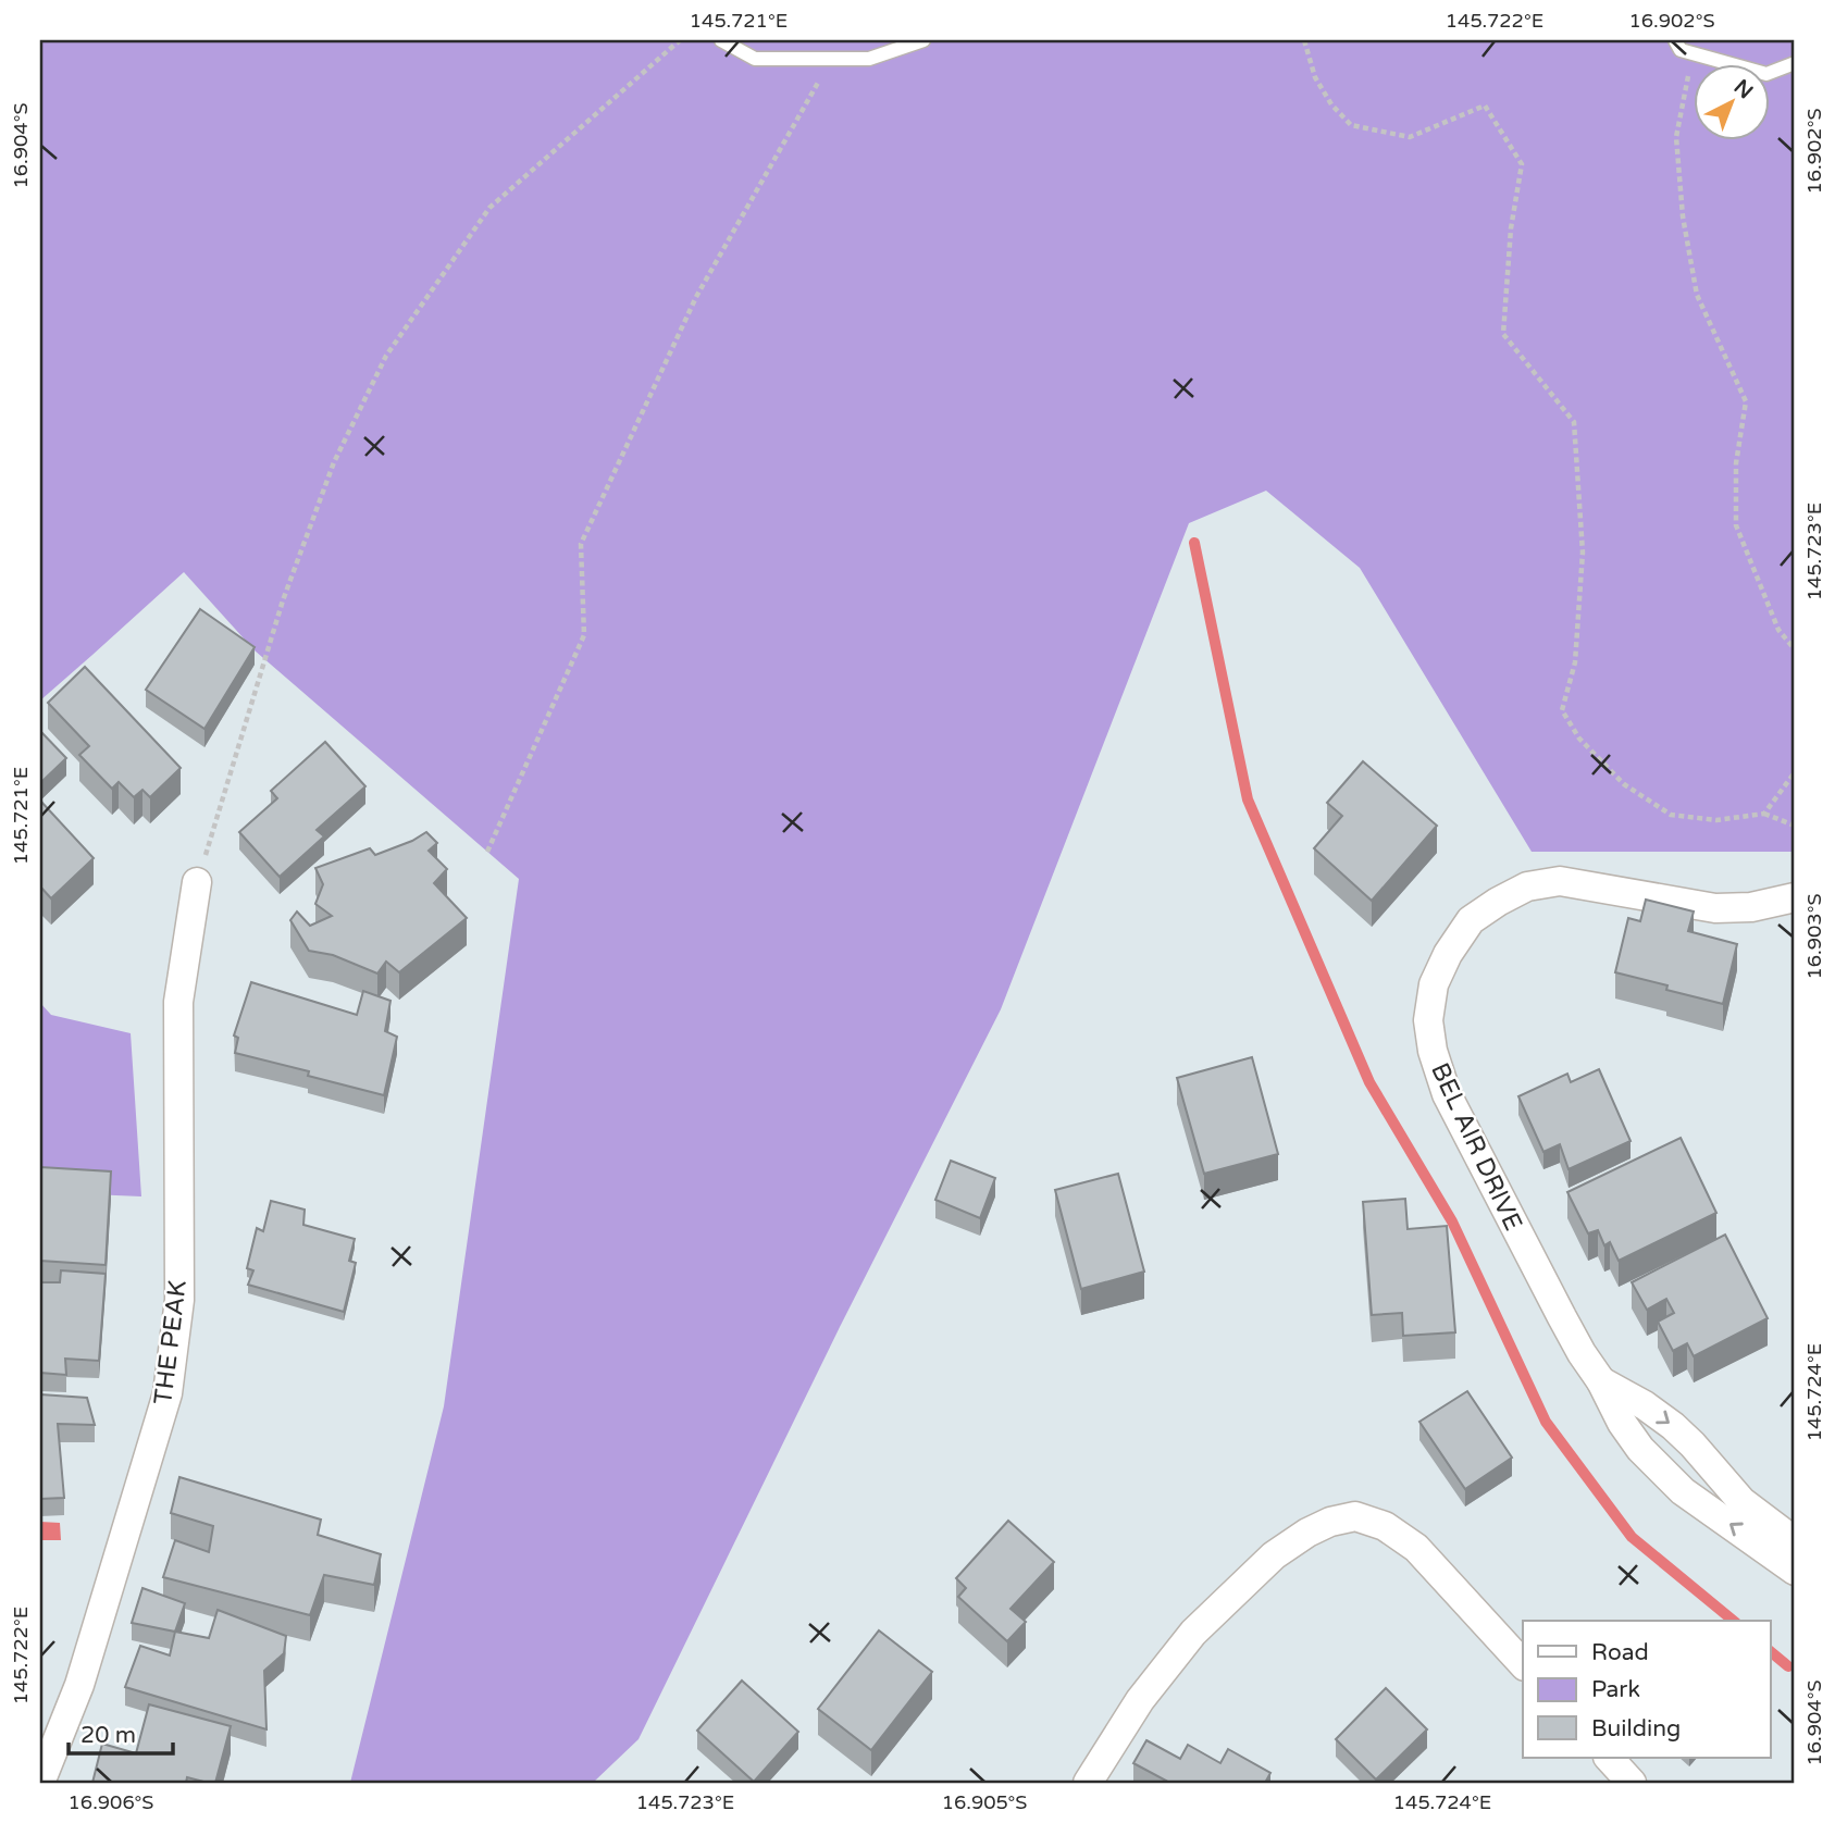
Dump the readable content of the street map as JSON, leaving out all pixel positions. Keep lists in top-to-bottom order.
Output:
{
  "streets": {
    "street": ["BEL AIR DRIVE", "THE PEAK"]
  },
  "legend": ["Road", "Park", "Building"],
  "scale_bar": "20 m",
  "north": "top right",
  "coordinates": [
    "145.721°E",
    "145.722°E",
    "16.902°S",
    "16.904°S",
    "145.723°E",
    "16.903°S",
    "145.724°E",
    "16.906°S",
    "16.905°S"
  ]
}
